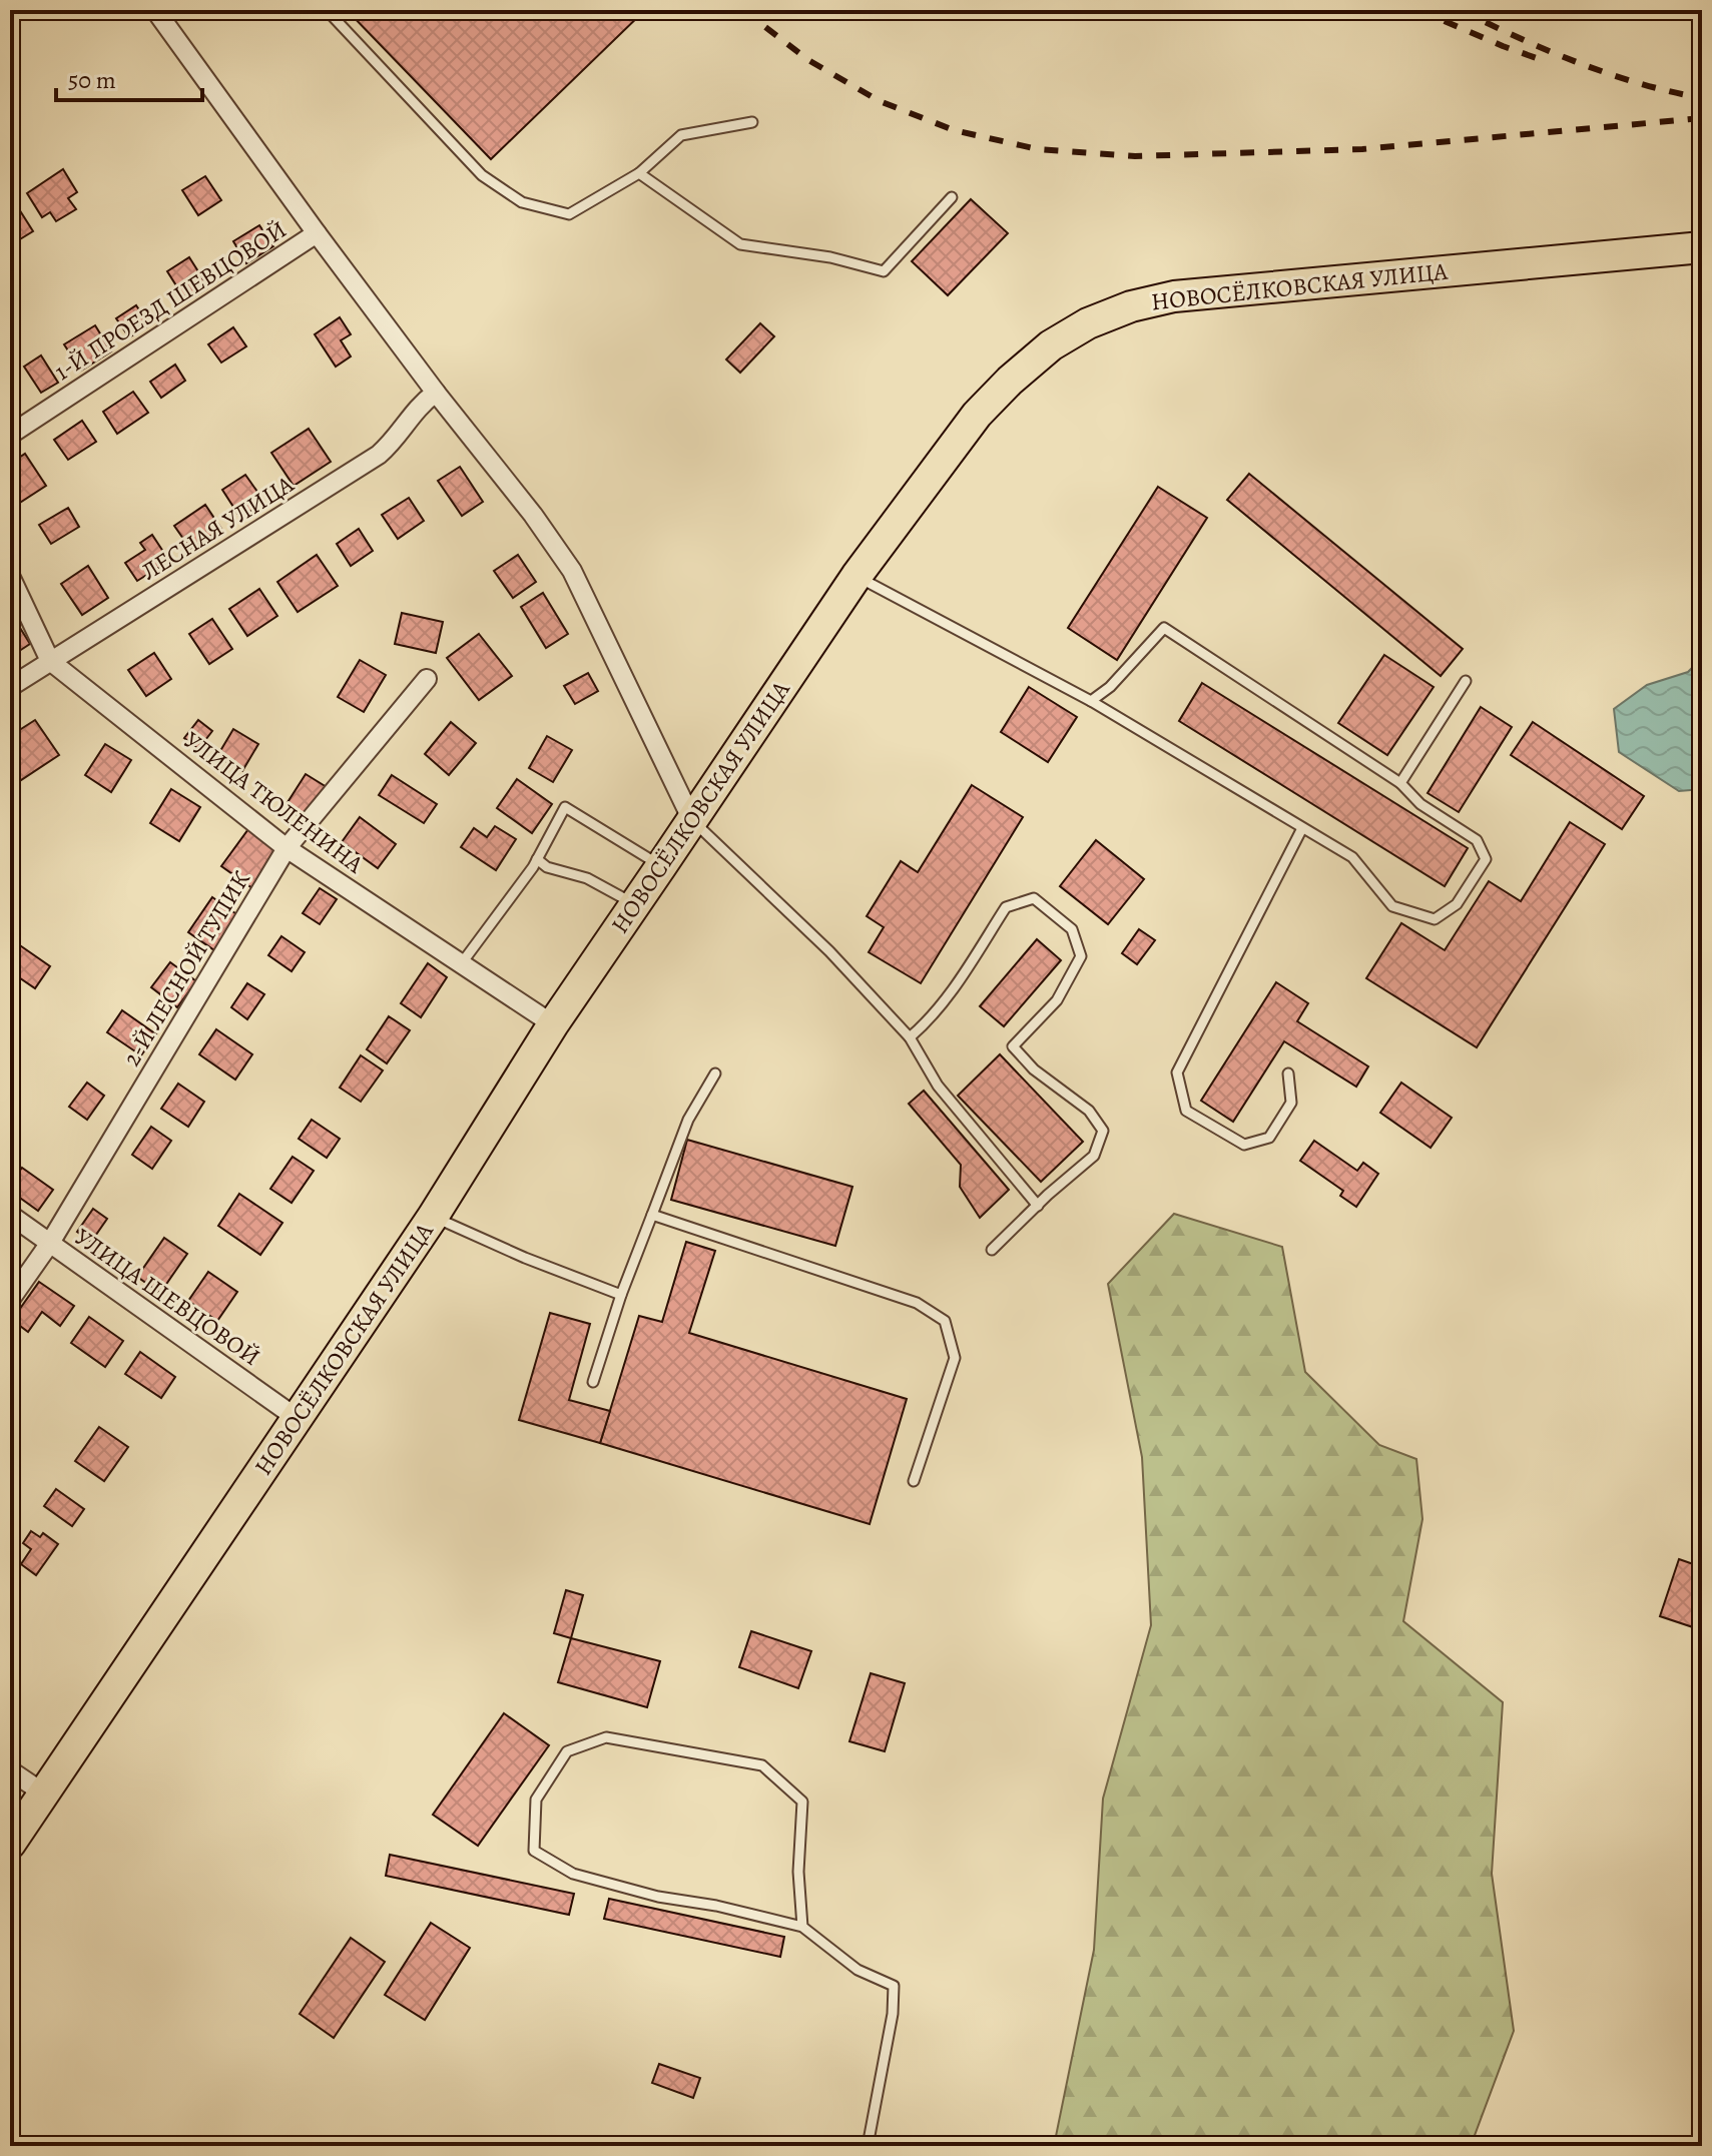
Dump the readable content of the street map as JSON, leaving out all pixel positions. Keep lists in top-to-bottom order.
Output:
{
  "streets": {
    "main road": ["НОВОСЁЛКОВСКАЯ УЛИЦА"],
    "street": [
      "1-Й ПРОЕЗД ШЕВЦОВОЙ",
      "ЛЕСНАЯ УЛИЦА",
      "УЛИЦА ТЮЛЕНИНА",
      "2-Й ЛЕСНОЙ ТУПИК",
      "УЛИЦА ШЕВЦОВОЙ"
    ]
  },
  "crossings": [
    ["НОВОСЁЛКОВСКАЯ УЛИЦА", "УЛИЦА ТЮЛЕНИНА"],
    ["НОВОСЁЛКОВСКАЯ УЛИЦА", "УЛИЦА ШЕВЦОВОЙ"],
    ["ЛЕСНАЯ УЛИЦА", "УЛИЦА ТЮЛЕНИНА"],
    ["УЛИЦА ТЮЛЕНИНА", "2-Й ЛЕСНОЙ ТУПИК"],
    ["2-Й ЛЕСНОЙ ТУПИК", "УЛИЦА ШЕВЦОВОЙ"]
  ],
  "scale_bar": "50 m"
}
